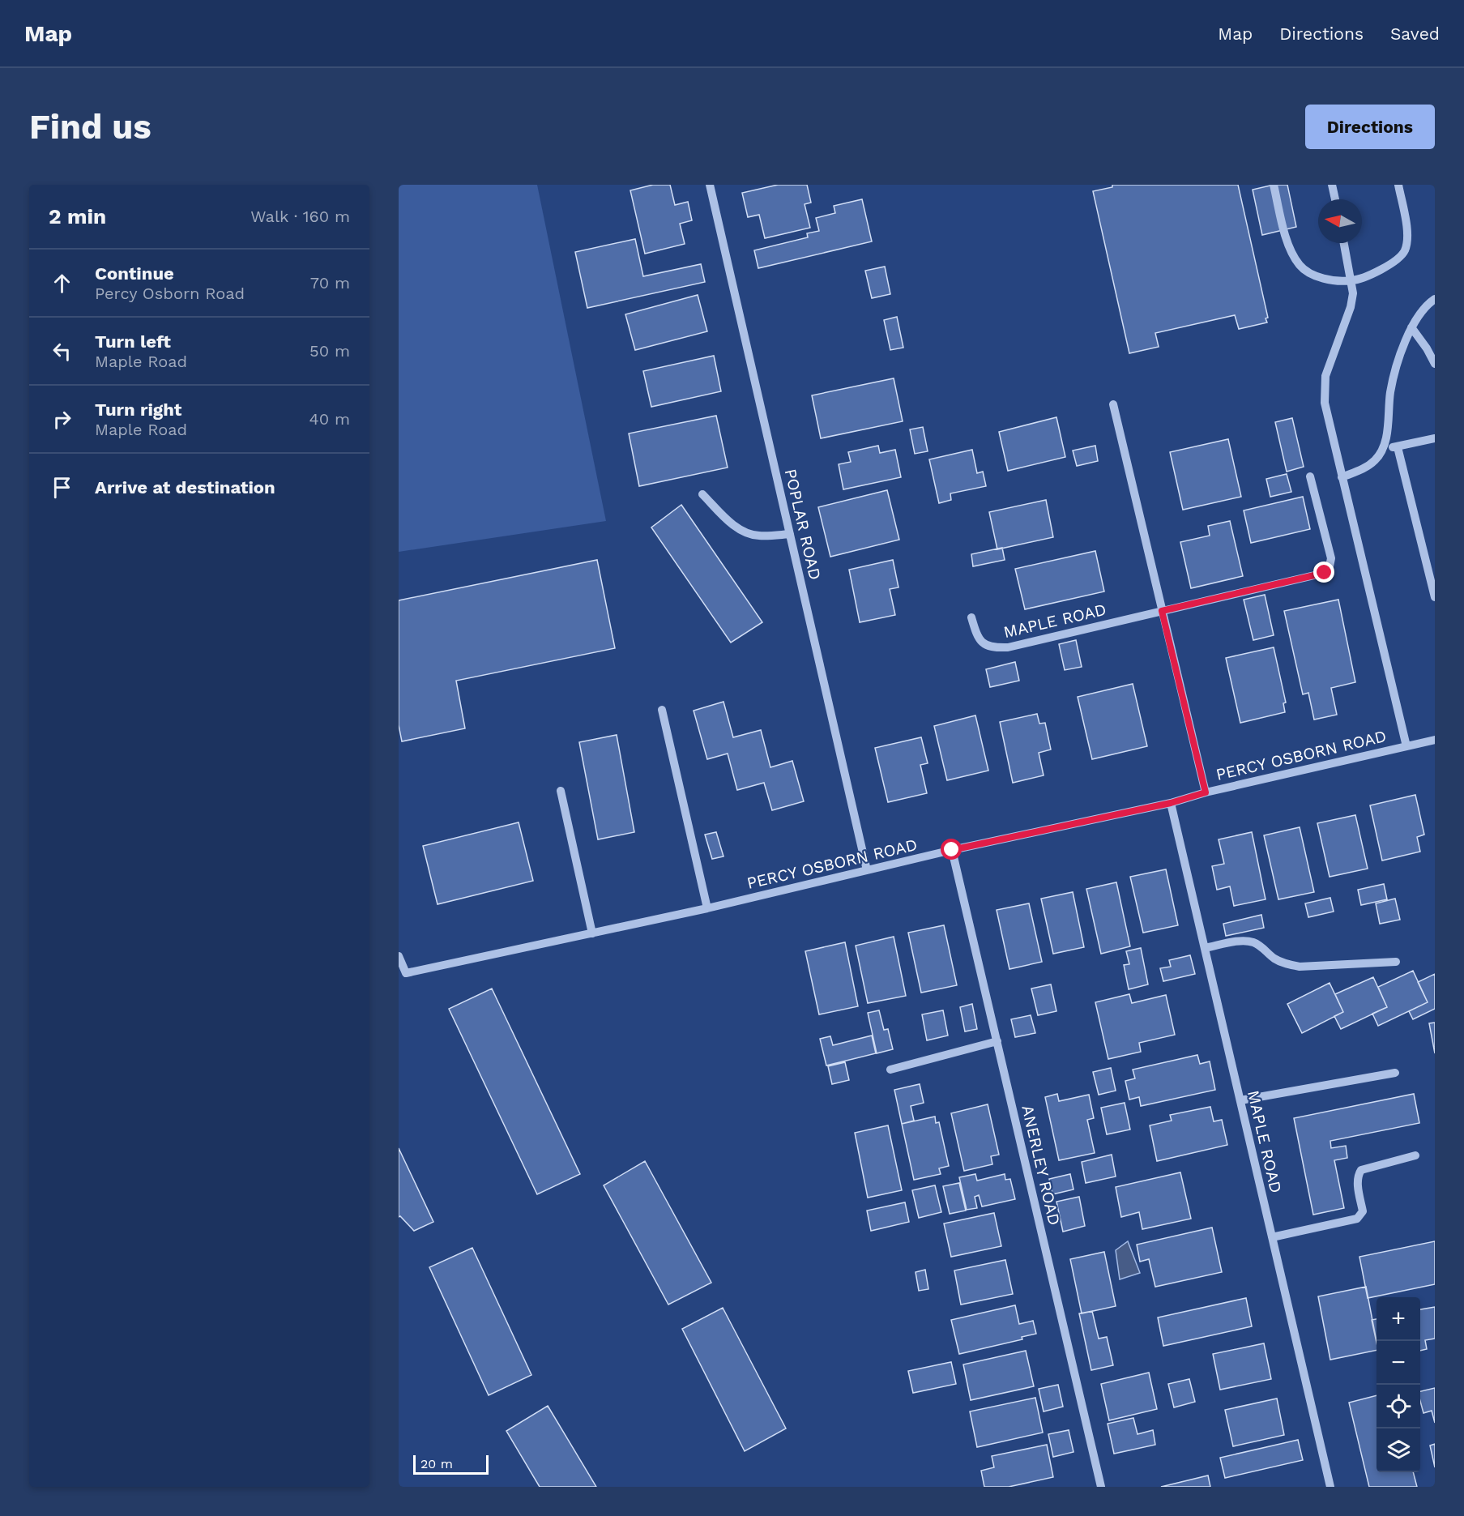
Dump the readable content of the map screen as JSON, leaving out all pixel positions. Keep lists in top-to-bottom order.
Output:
{
  "streets": {
    "street": [
      "POPLAR ROAD",
      "MAPLE ROAD",
      "PERCY OSBORN ROAD",
      "ANERLEY ROAD"
    ]
  },
  "crossings": [
    ["POPLAR ROAD", "PERCY OSBORN ROAD"],
    ["MAPLE ROAD", "PERCY OSBORN ROAD"],
    ["PERCY OSBORN ROAD", "ANERLEY ROAD"]
  ],
  "scale_bar": "20 m",
  "north": "left",
  "page": {
    "header": "Map",
    "nav": ["Map", "Directions", "Saved"],
    "buttons": "Directions",
    "title": "Find us",
    "heading": ["2 min", "Walk · 160 m"],
    "list": [
      ["Continue", "Percy Osborn Road", "70 m"],
      ["Turn left", "Maple Road", "50 m"],
      ["Turn right", "Maple Road", "40 m"],
      "Arrive at destination"
    ],
    "map_buttons": ["+", "−"],
    "scale": "20 m"
  }
}
